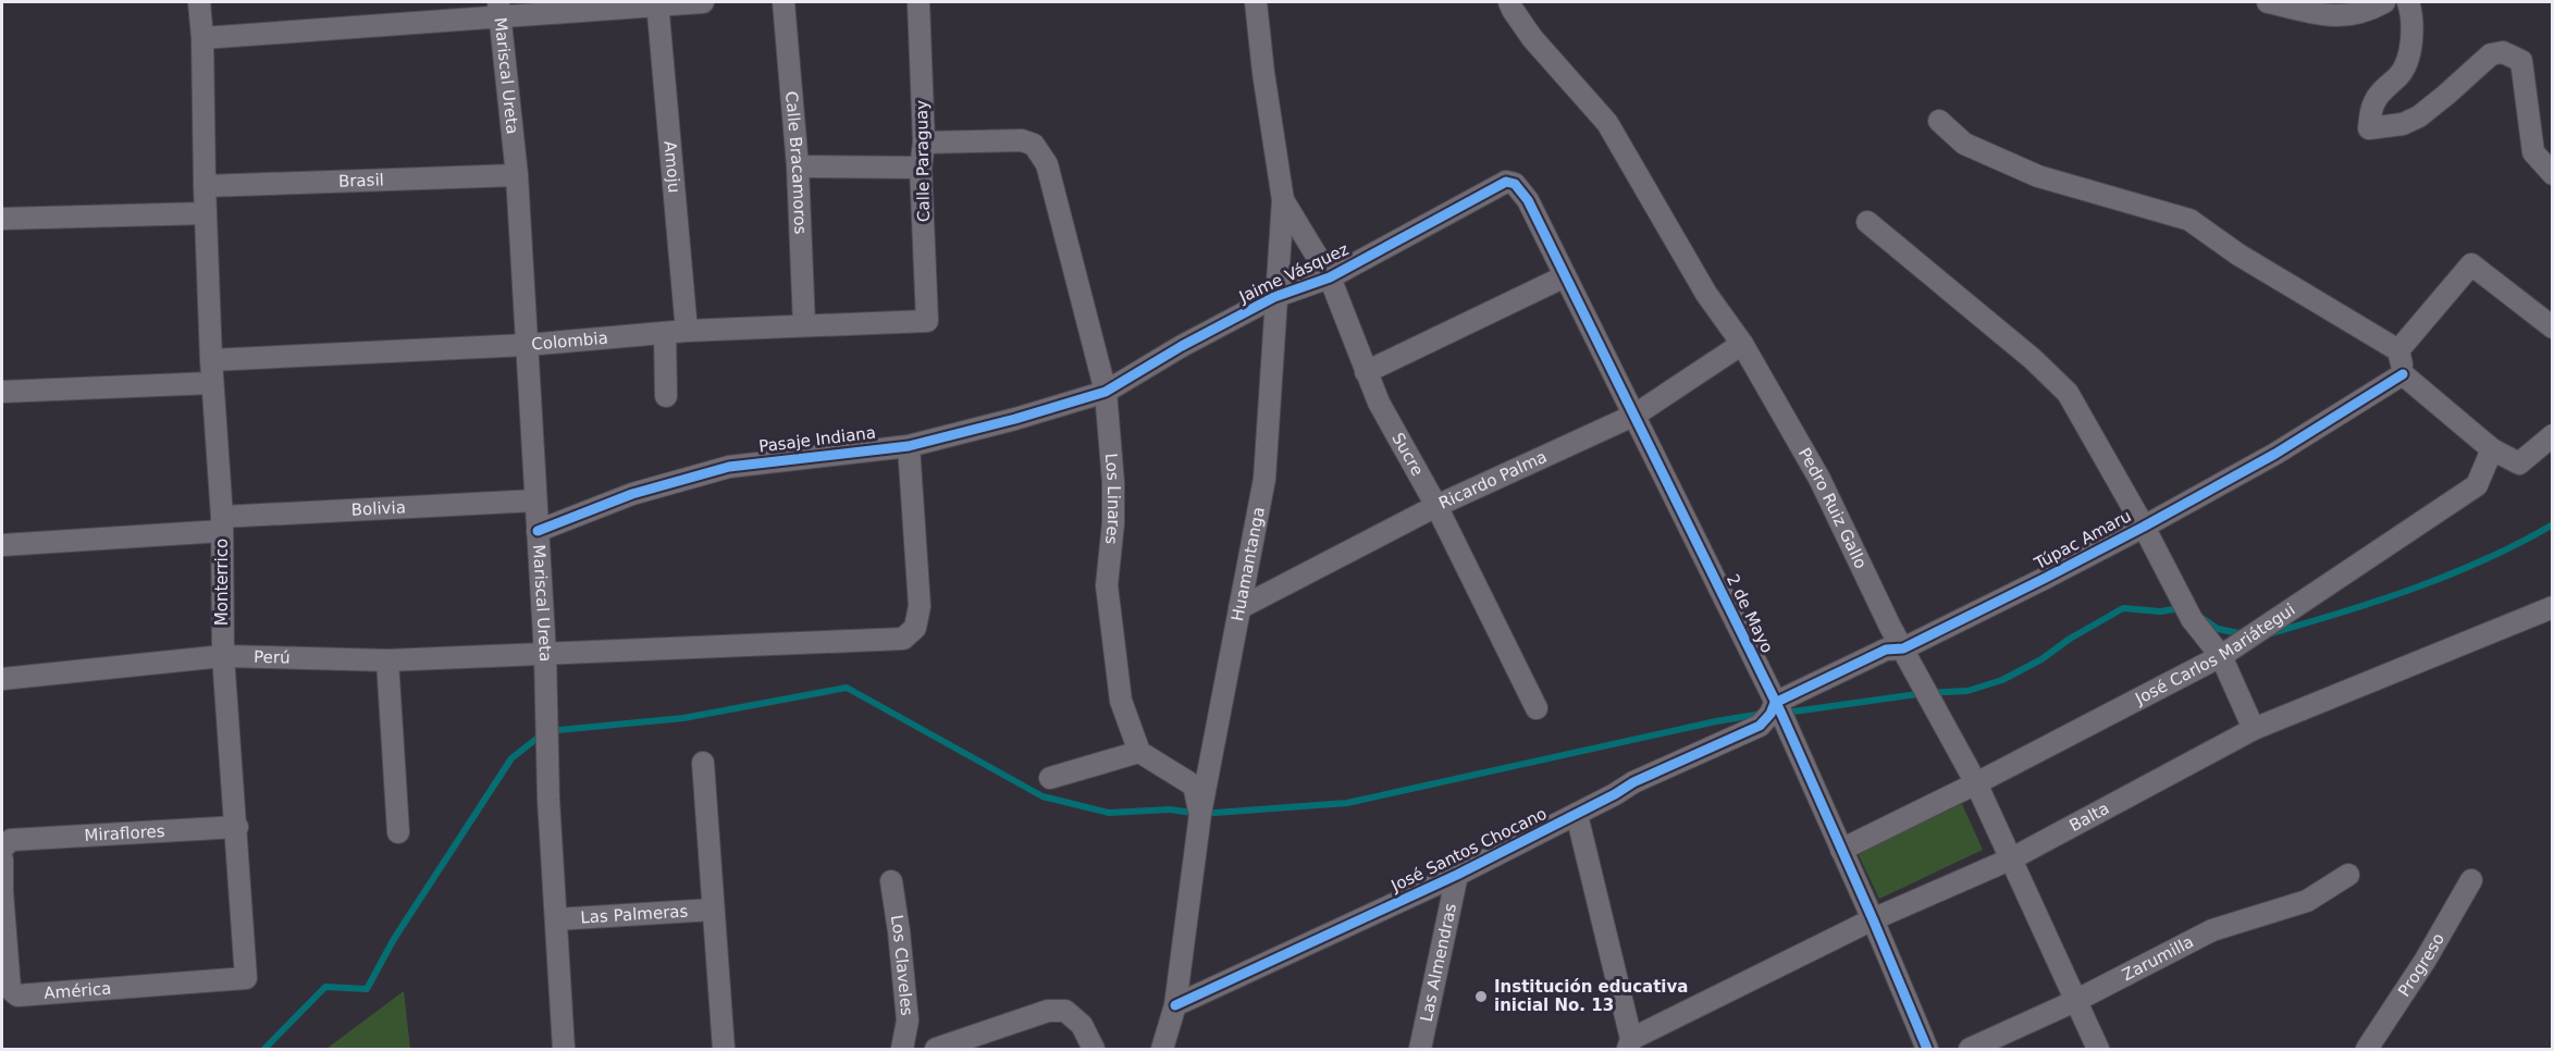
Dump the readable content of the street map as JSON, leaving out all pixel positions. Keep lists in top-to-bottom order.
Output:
{
  "streets": {
    "street": [
      "Mariscal Ureta",
      "Calle Paraguay",
      "Calle Bracamoros",
      "Amoju",
      "Brasil",
      "Jaime Vásquez",
      "Colombia",
      "Pasaje Indiana",
      "Sucre",
      "Ricardo Palma",
      "Los Linares",
      "Bolivia",
      "Pedro Ruiz Gallo",
      "Túpac Amaru",
      "Huamantanga",
      "Monterrico",
      "2 de Mayo",
      "José Carlos Mariátegui",
      "Perú",
      "Balta",
      "Miraflores",
      "José Santos Chocano",
      "Las Palmeras",
      "Zarumilla",
      "Las Almendras",
      "Los Claveles",
      "Progreso",
      "América"
    ]
  },
  "crossings": [
    ["Mariscal Ureta", "Brasil"],
    ["Mariscal Ureta", "Colombia"],
    ["Mariscal Ureta", "Pasaje Indiana"],
    ["Mariscal Ureta", "Bolivia"],
    ["Mariscal Ureta", "Perú"],
    ["Mariscal Ureta", "Las Palmeras"],
    ["Calle Paraguay", "Colombia"],
    ["Calle Paraguay", "Los Linares"],
    ["Calle Bracamoros", "Colombia"],
    ["Amoju", "Colombia"],
    ["Brasil", "Monterrico"],
    ["Jaime Vásquez", "Pasaje Indiana"],
    ["Jaime Vásquez", "Sucre"],
    ["Jaime Vásquez", "Los Linares"],
    ["Jaime Vásquez", "Huamantanga"],
    ["Jaime Vásquez", "2 de Mayo"],
    ["Colombia", "Monterrico"],
    ["Pasaje Indiana", "Los Linares"],
    ["Pasaje Indiana", "Perú"],
    ["Sucre", "Ricardo Palma"],
    ["Sucre", "Huamantanga"],
    ["Ricardo Palma", "Pedro Ruiz Gallo"],
    ["Ricardo Palma", "Huamantanga"],
    ["Ricardo Palma", "2 de Mayo"],
    ["Bolivia", "Monterrico"],
    ["Pedro Ruiz Gallo", "Túpac Amaru"],
    ["Pedro Ruiz Gallo", "José Carlos Mariátegui"],
    ["Pedro Ruiz Gallo", "Balta"],
    ["Pedro Ruiz Gallo", "Zarumilla"],
    ["Túpac Amaru", "2 de Mayo"],
    ["Túpac Amaru", "José Santos Chocano"],
    ["Huamantanga", "José Santos Chocano"],
    ["Monterrico", "Perú"],
    ["Monterrico", "Miraflores"],
    ["Monterrico", "América"],
    ["2 de Mayo", "José Carlos Mariátegui"],
    ["2 de Mayo", "Balta"],
    ["2 de Mayo", "José Santos Chocano"],
    ["Miraflores", "América"],
    ["José Santos Chocano", "Las Almendras"]
  ],
  "places": ["Institución educativa inicial No. 13"]
}
